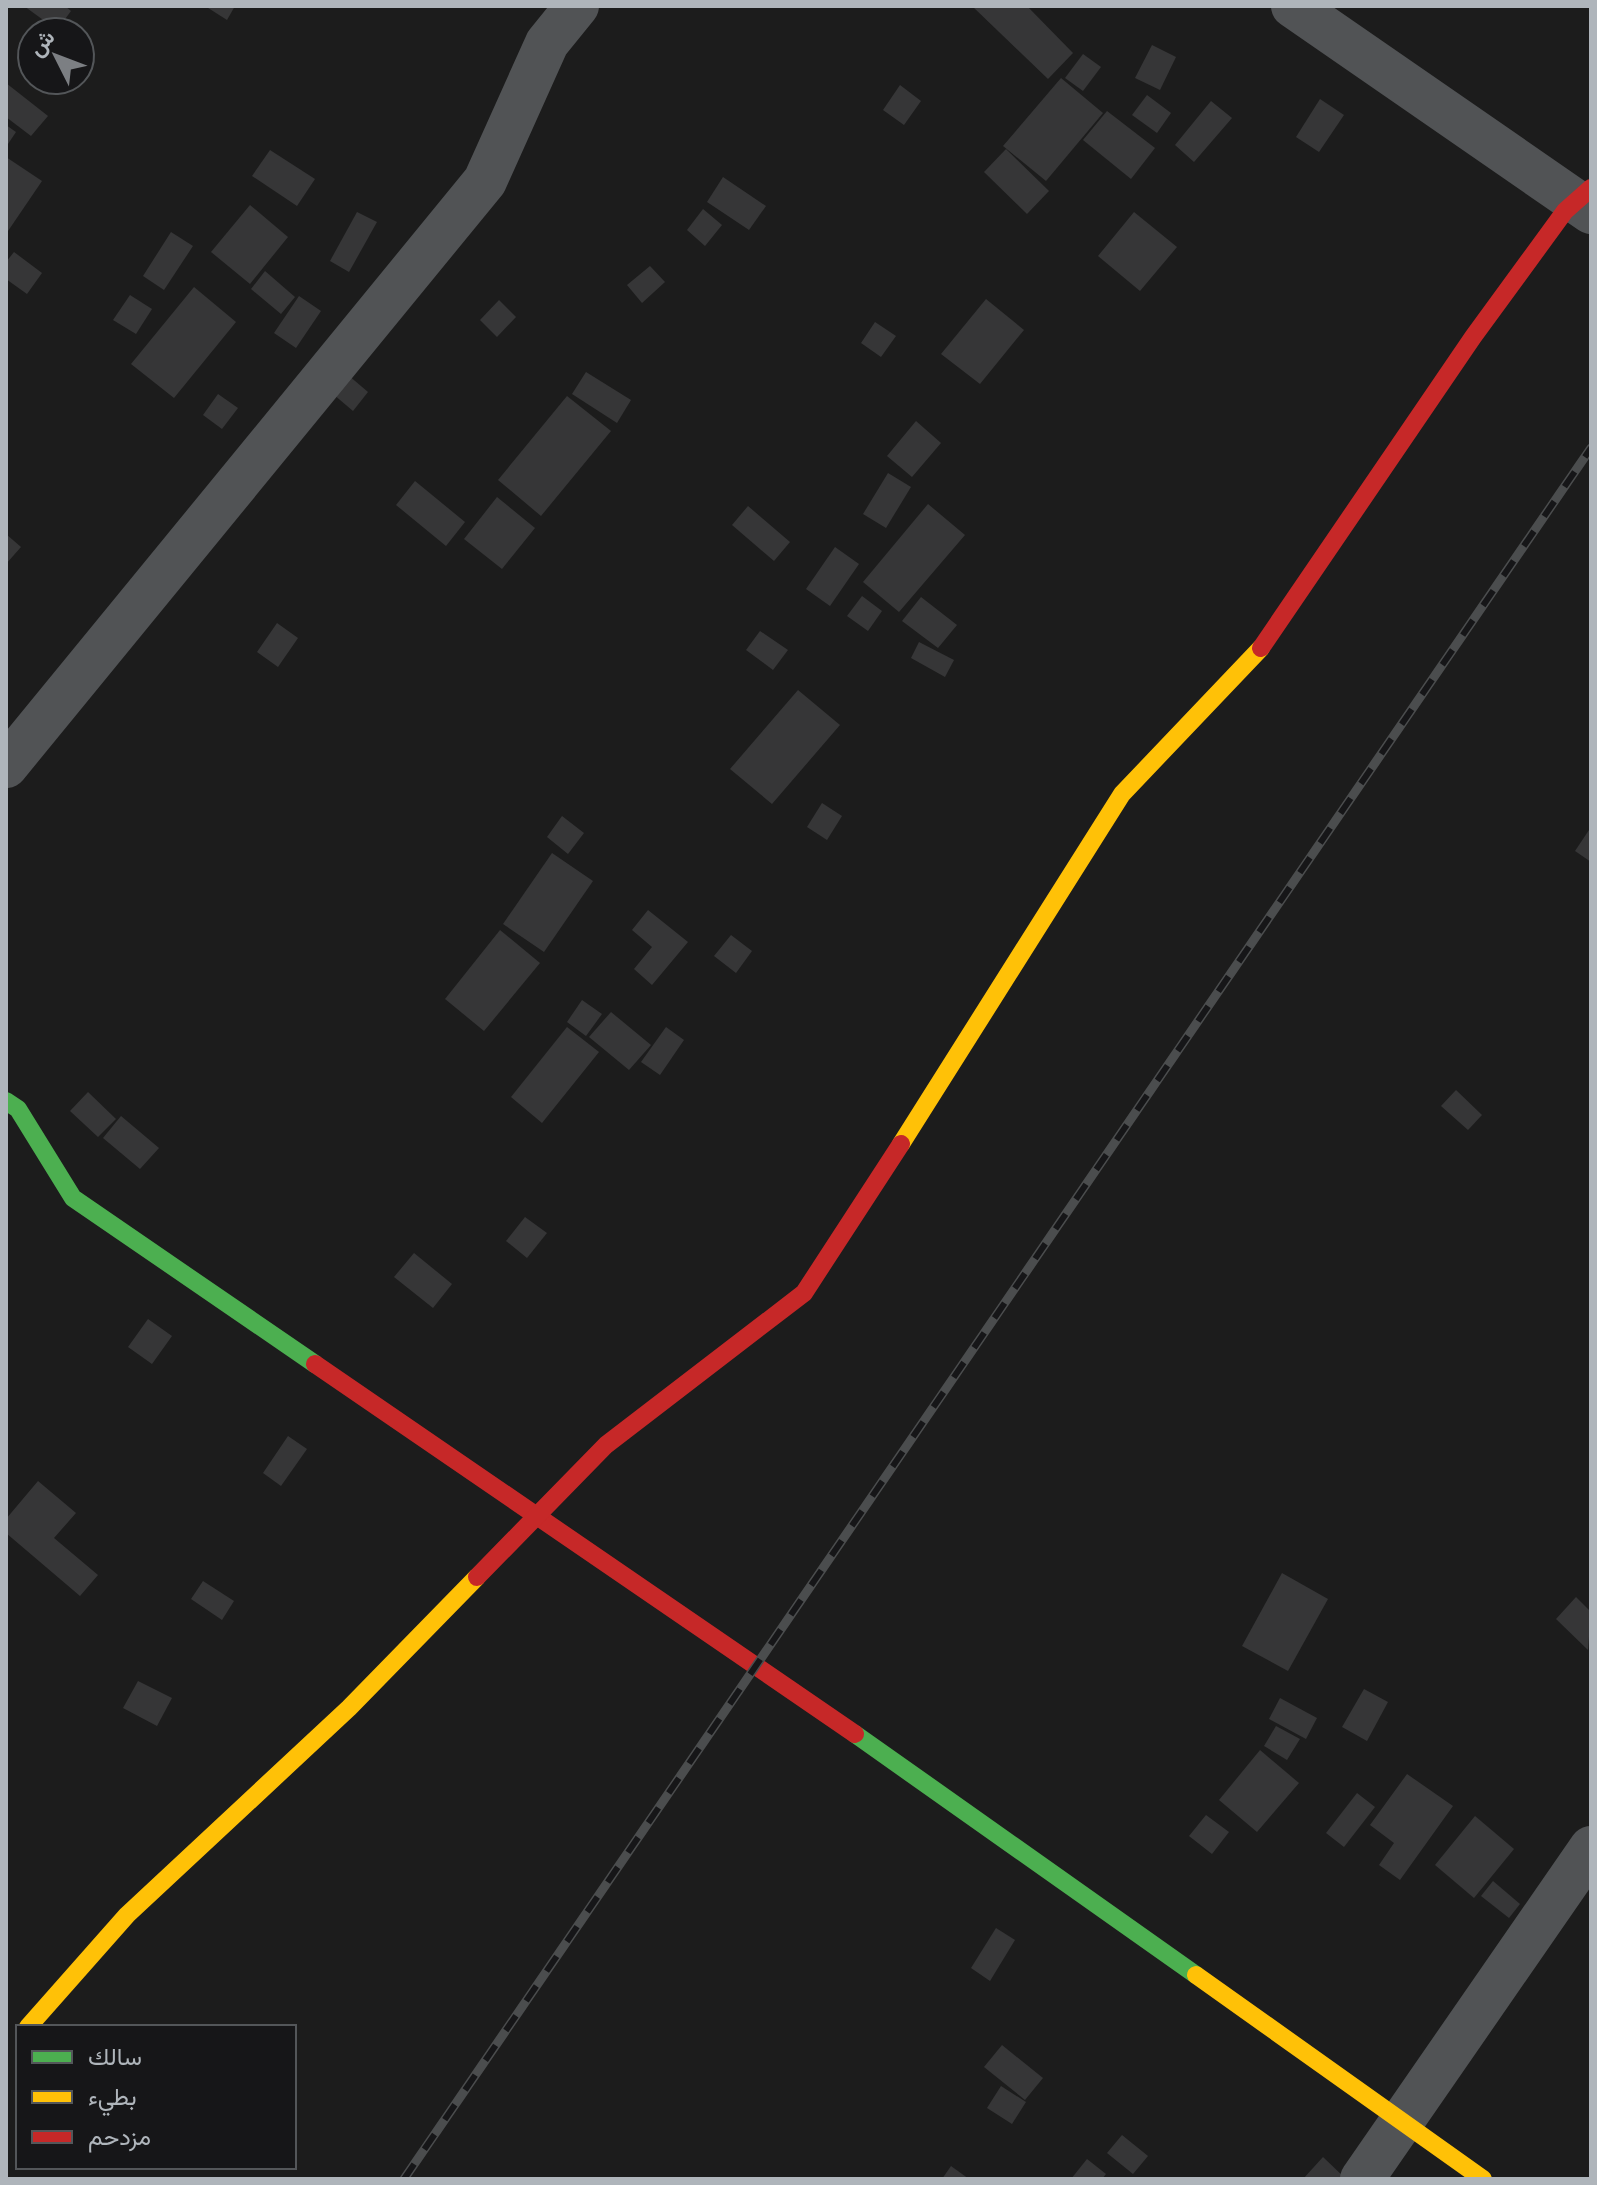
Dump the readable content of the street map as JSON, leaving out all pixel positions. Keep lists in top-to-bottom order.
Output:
{
  "legend": ["سالك", "بطيء", "مزدحم"],
  "north": "top left"
}
